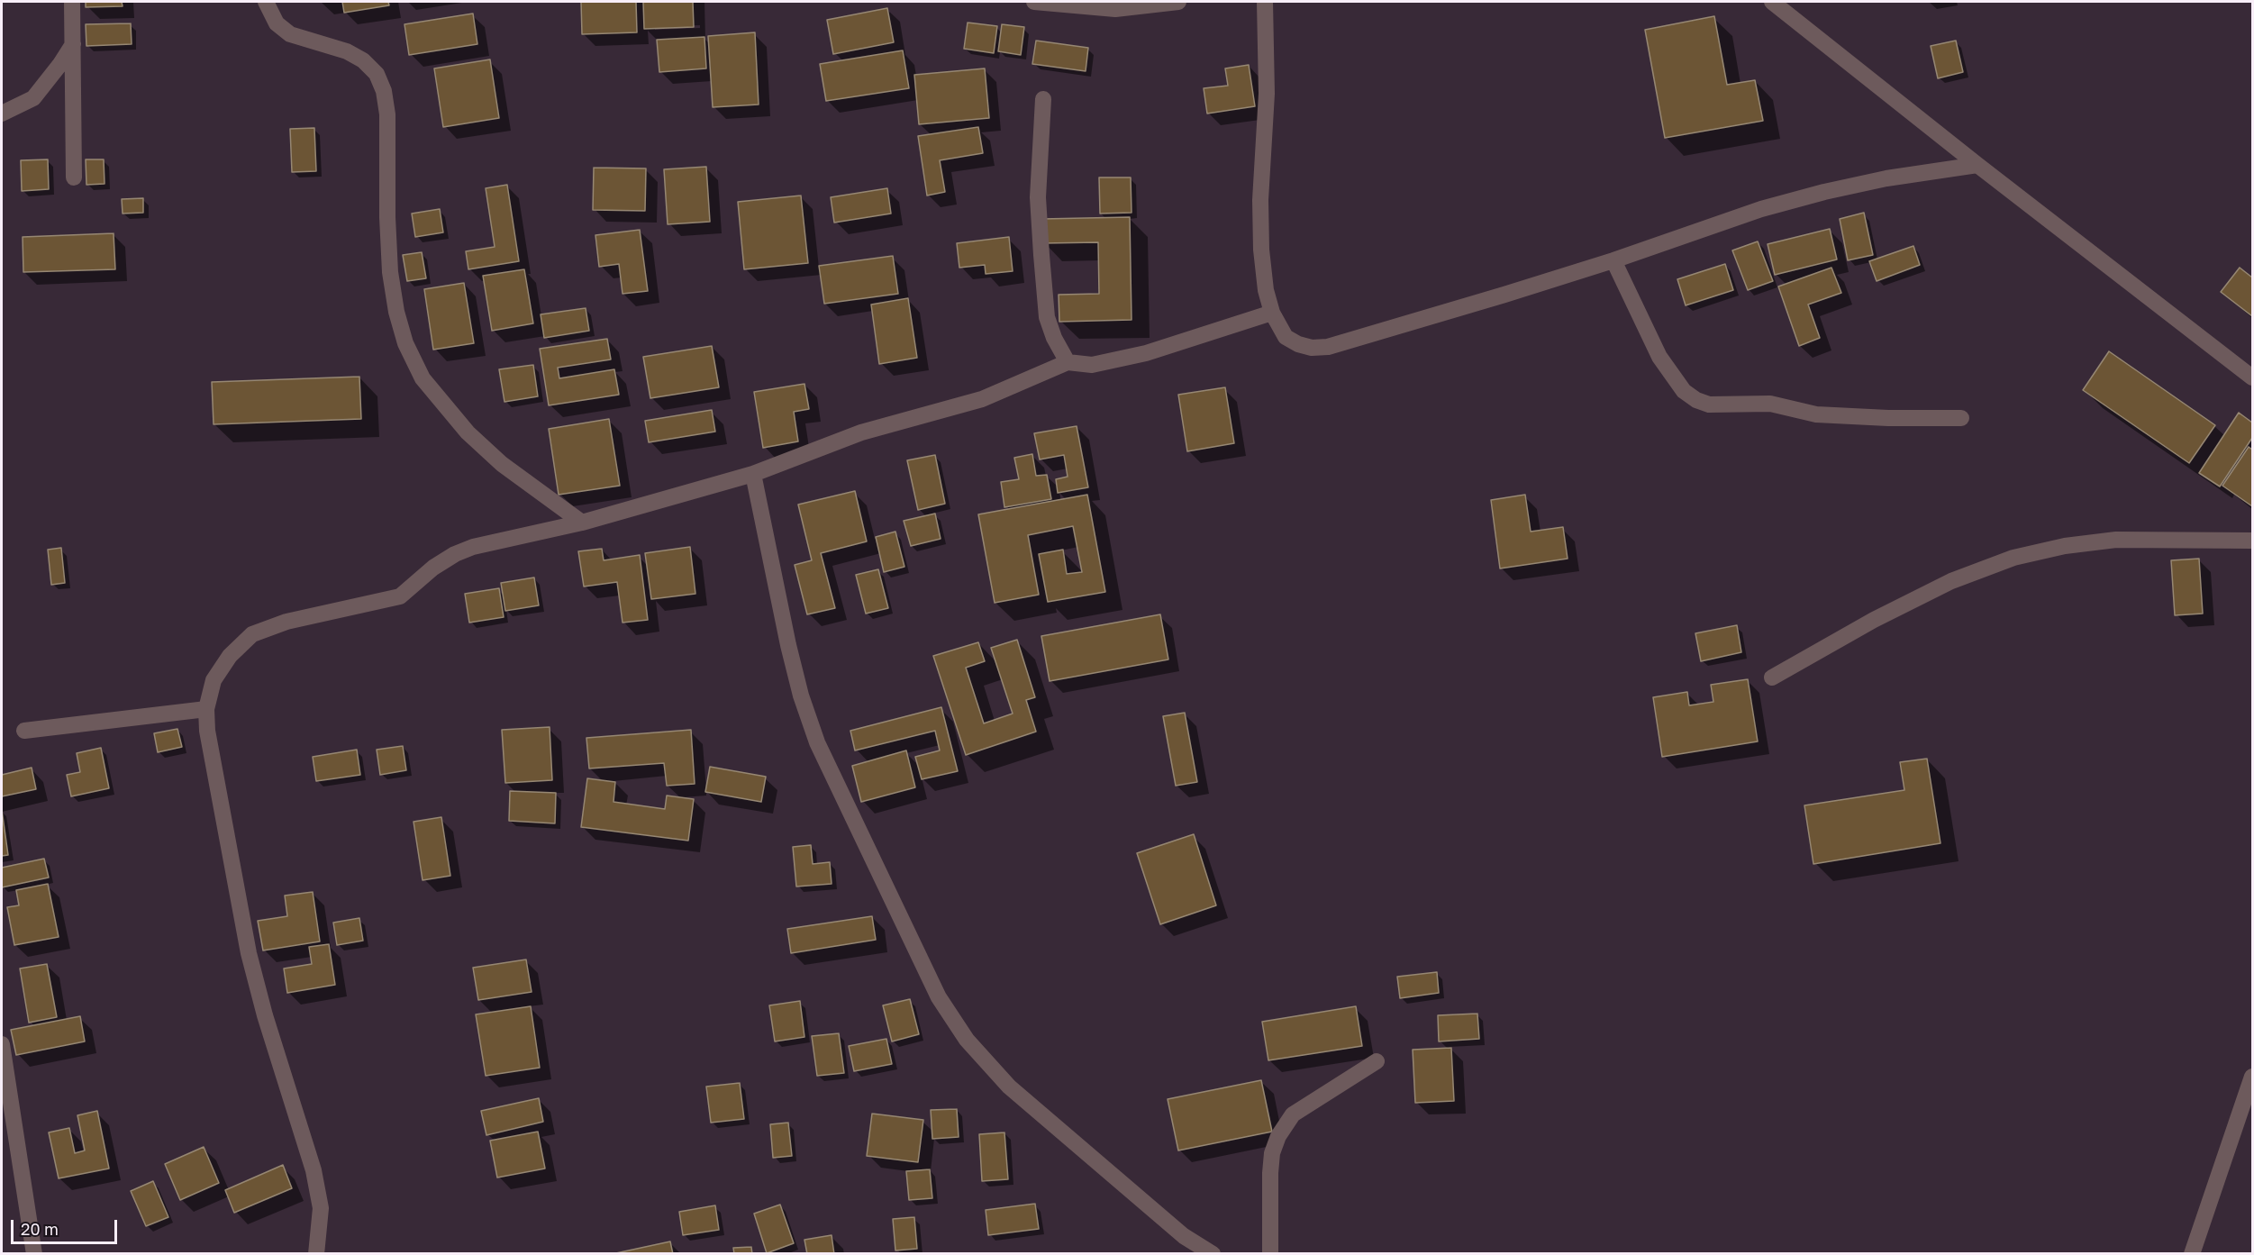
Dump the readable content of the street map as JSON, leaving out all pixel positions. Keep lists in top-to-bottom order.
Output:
{
  "scale_bar": "20 m"
}
